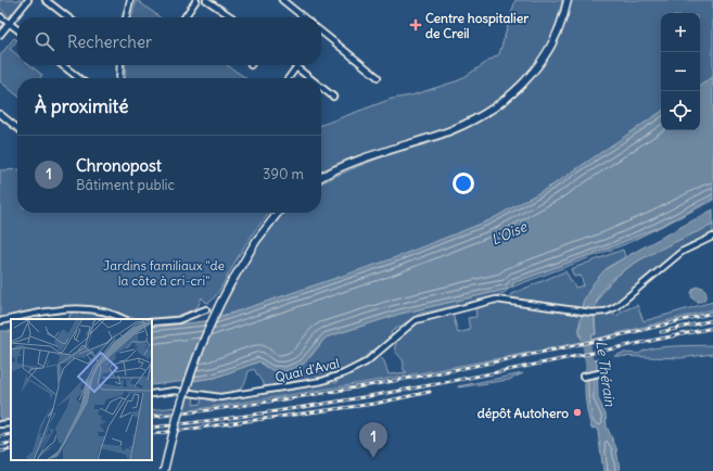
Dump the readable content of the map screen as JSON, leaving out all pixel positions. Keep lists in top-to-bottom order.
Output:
{
  "streets": {
    "street": ["Quai d'Aval"]
  },
  "water": ["L'Oise", "Le Thérain"],
  "parks": ["Jardins familiaux \"de la côte à cri-cri\""],
  "places": {
    "health": ["Centre hospitalier de Creil"],
    "other": ["dépôt Autohero"]
  },
  "page": {
    "map_buttons": ["+", "−"],
    "search": "Rechercher",
    "heading": "À proximité",
    "list": [
      {
        "mark": "1",
        "name": "Chronopost",
        "note": "Bâtiment public",
        "value": "390 m"
      }
    ],
    "pins": "1"
  }
}
